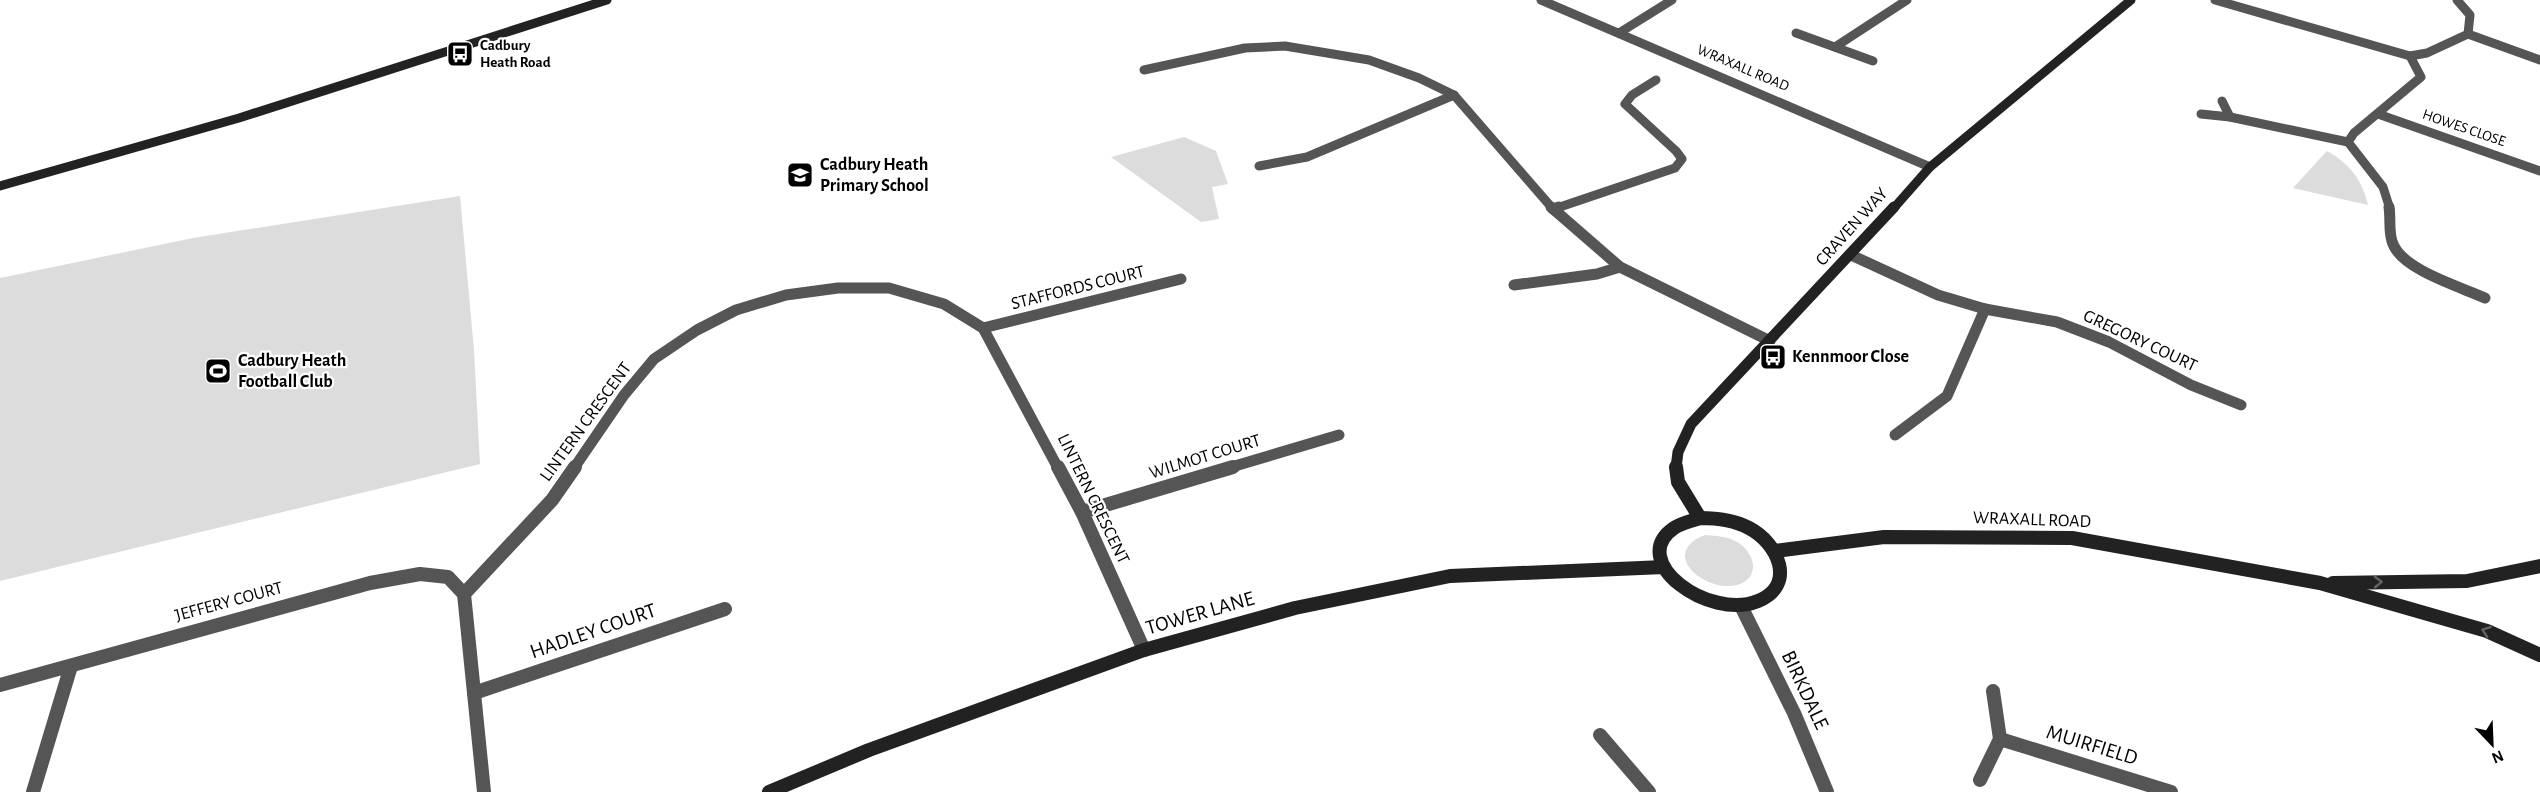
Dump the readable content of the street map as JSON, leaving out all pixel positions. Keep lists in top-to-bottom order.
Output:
{
  "streets": {
    "street": [
      "WRAXALL ROAD",
      "HOWES CLOSE",
      "CRAVEN WAY",
      "STAFFORDS COURT",
      "GREGORY COURT",
      "LINTERN CRESCENT",
      "WILMOT COURT",
      "JEFFERY COURT",
      "TOWER LANE",
      "HADLEY COURT",
      "BIRKDALE",
      "MUIRFIELD"
    ]
  },
  "crossings": [
    ["WRAXALL ROAD", "CRAVEN WAY"],
    ["WRAXALL ROAD", "TOWER LANE"],
    ["WRAXALL ROAD", "BIRKDALE"],
    ["CRAVEN WAY", "GREGORY COURT"],
    ["CRAVEN WAY", "TOWER LANE"],
    ["CRAVEN WAY", "BIRKDALE"],
    ["STAFFORDS COURT", "LINTERN CRESCENT"],
    ["LINTERN CRESCENT", "WILMOT COURT"],
    ["LINTERN CRESCENT", "JEFFERY COURT"],
    ["LINTERN CRESCENT", "TOWER LANE"],
    ["TOWER LANE", "BIRKDALE"]
  ],
  "places": {
    "bus stop": ["Cadbury Heath Road", "Kennmoor Close"],
    "school or university": ["Cadbury Heath Primary School"],
    "sports": ["Cadbury Heath Football Club"]
  },
  "north": "bottom right"
}
